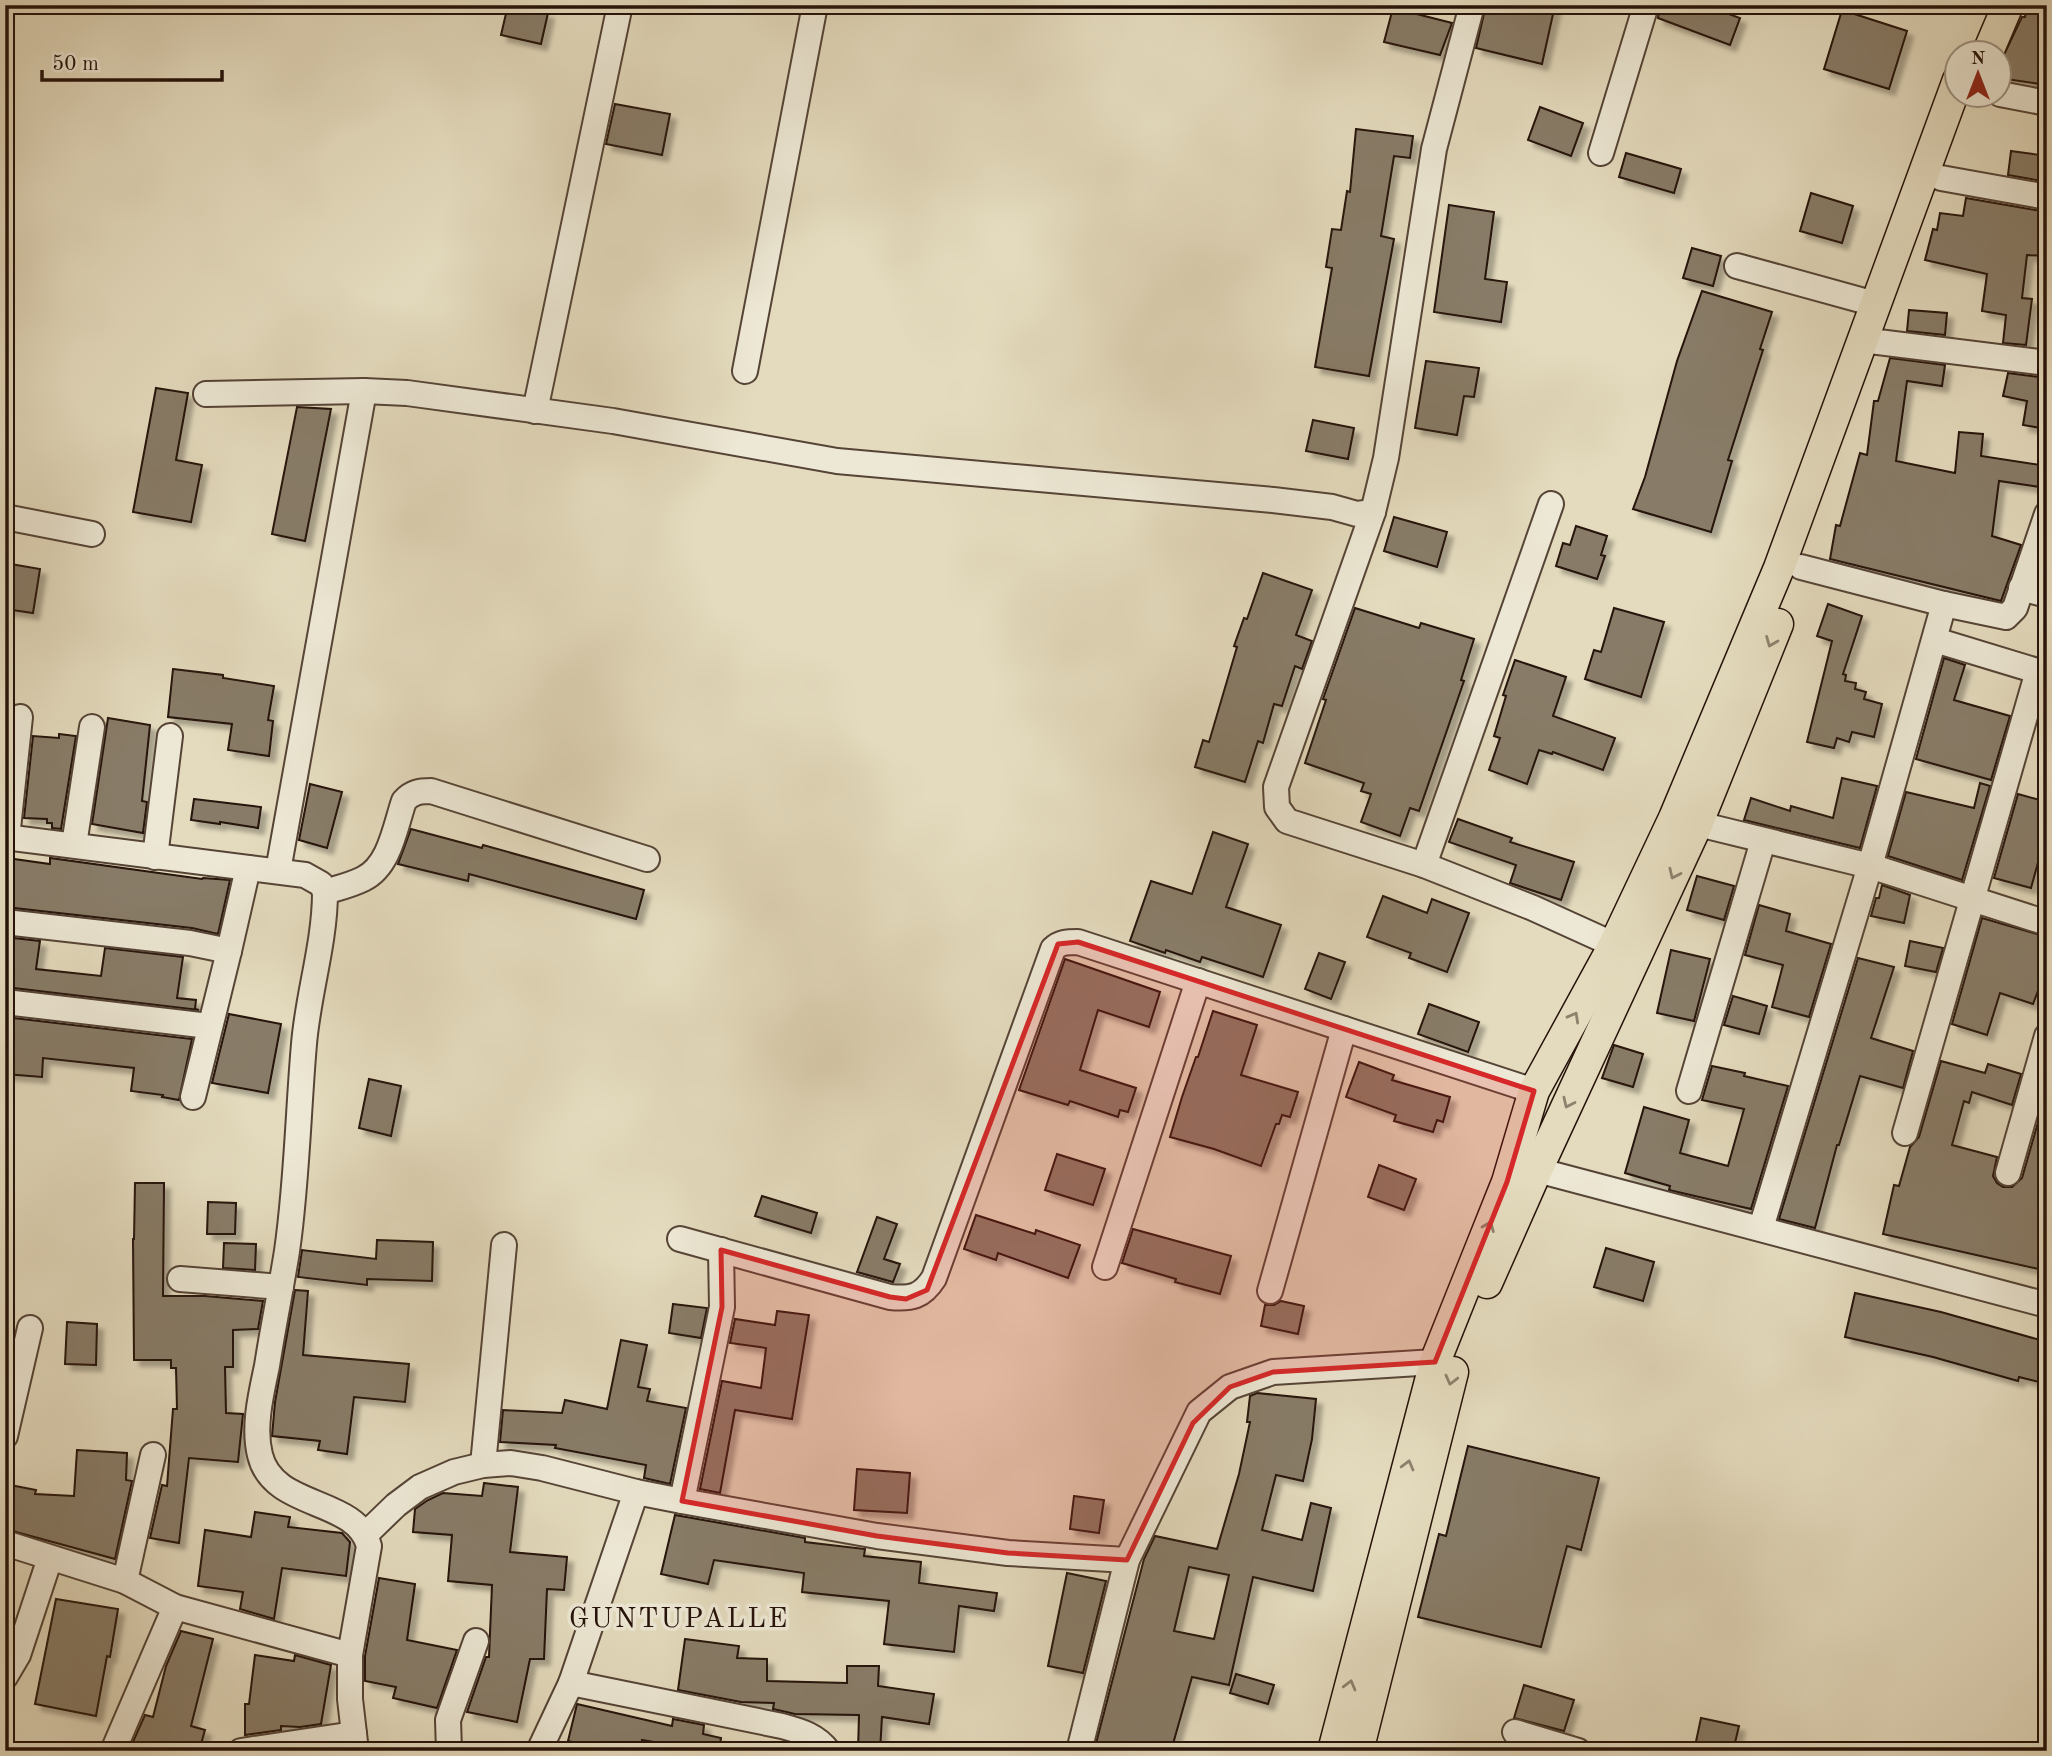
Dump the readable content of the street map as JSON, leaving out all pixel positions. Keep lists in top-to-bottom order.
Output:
{
  "districts": ["GUNTUPALLE"],
  "scale_bar": "50 m",
  "north": "top"
}
